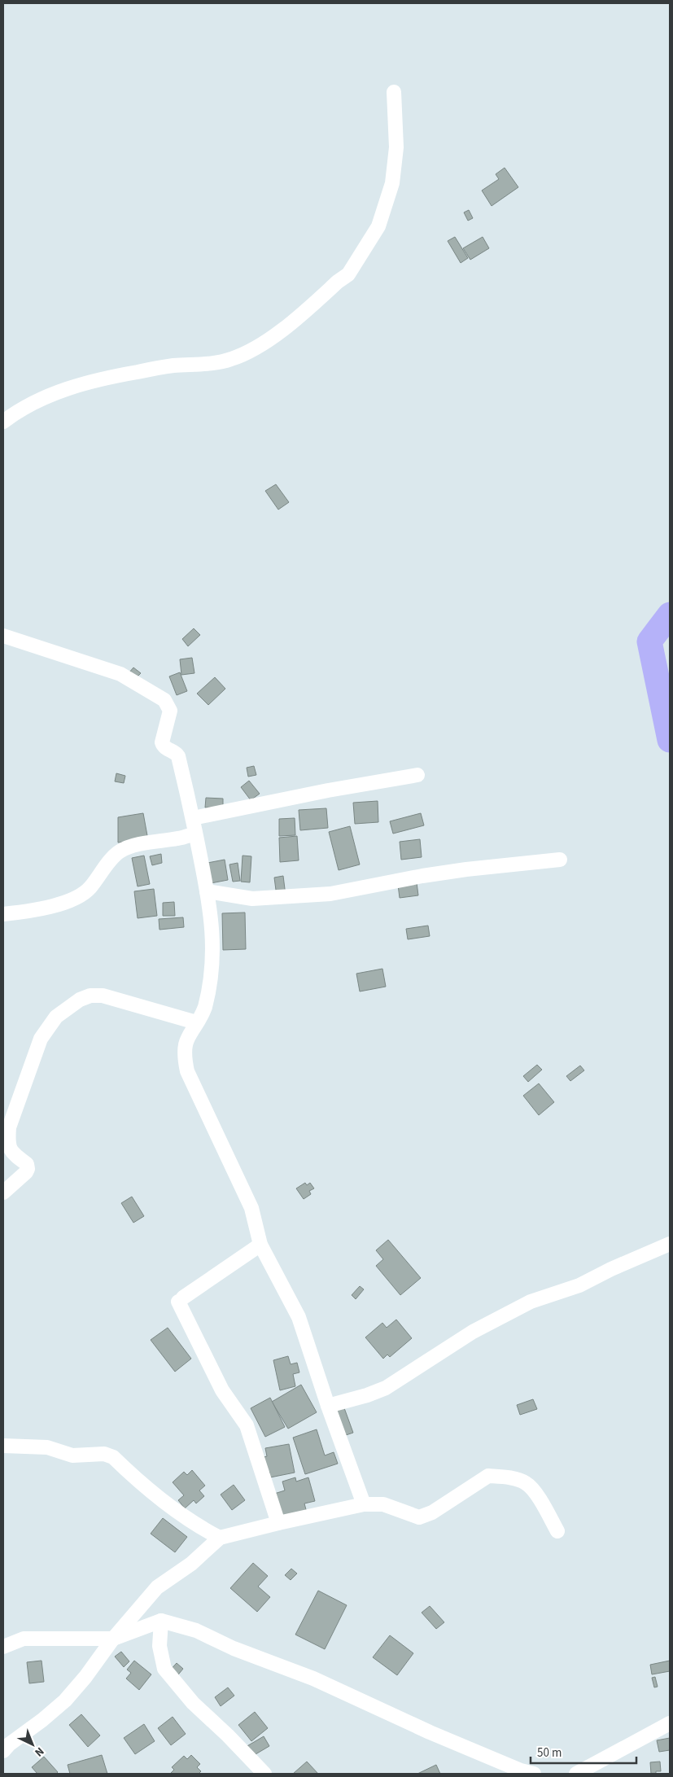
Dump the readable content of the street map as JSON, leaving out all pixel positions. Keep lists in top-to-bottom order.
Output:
{
  "scale_bar": "50 m",
  "north": "bottom right"
}
